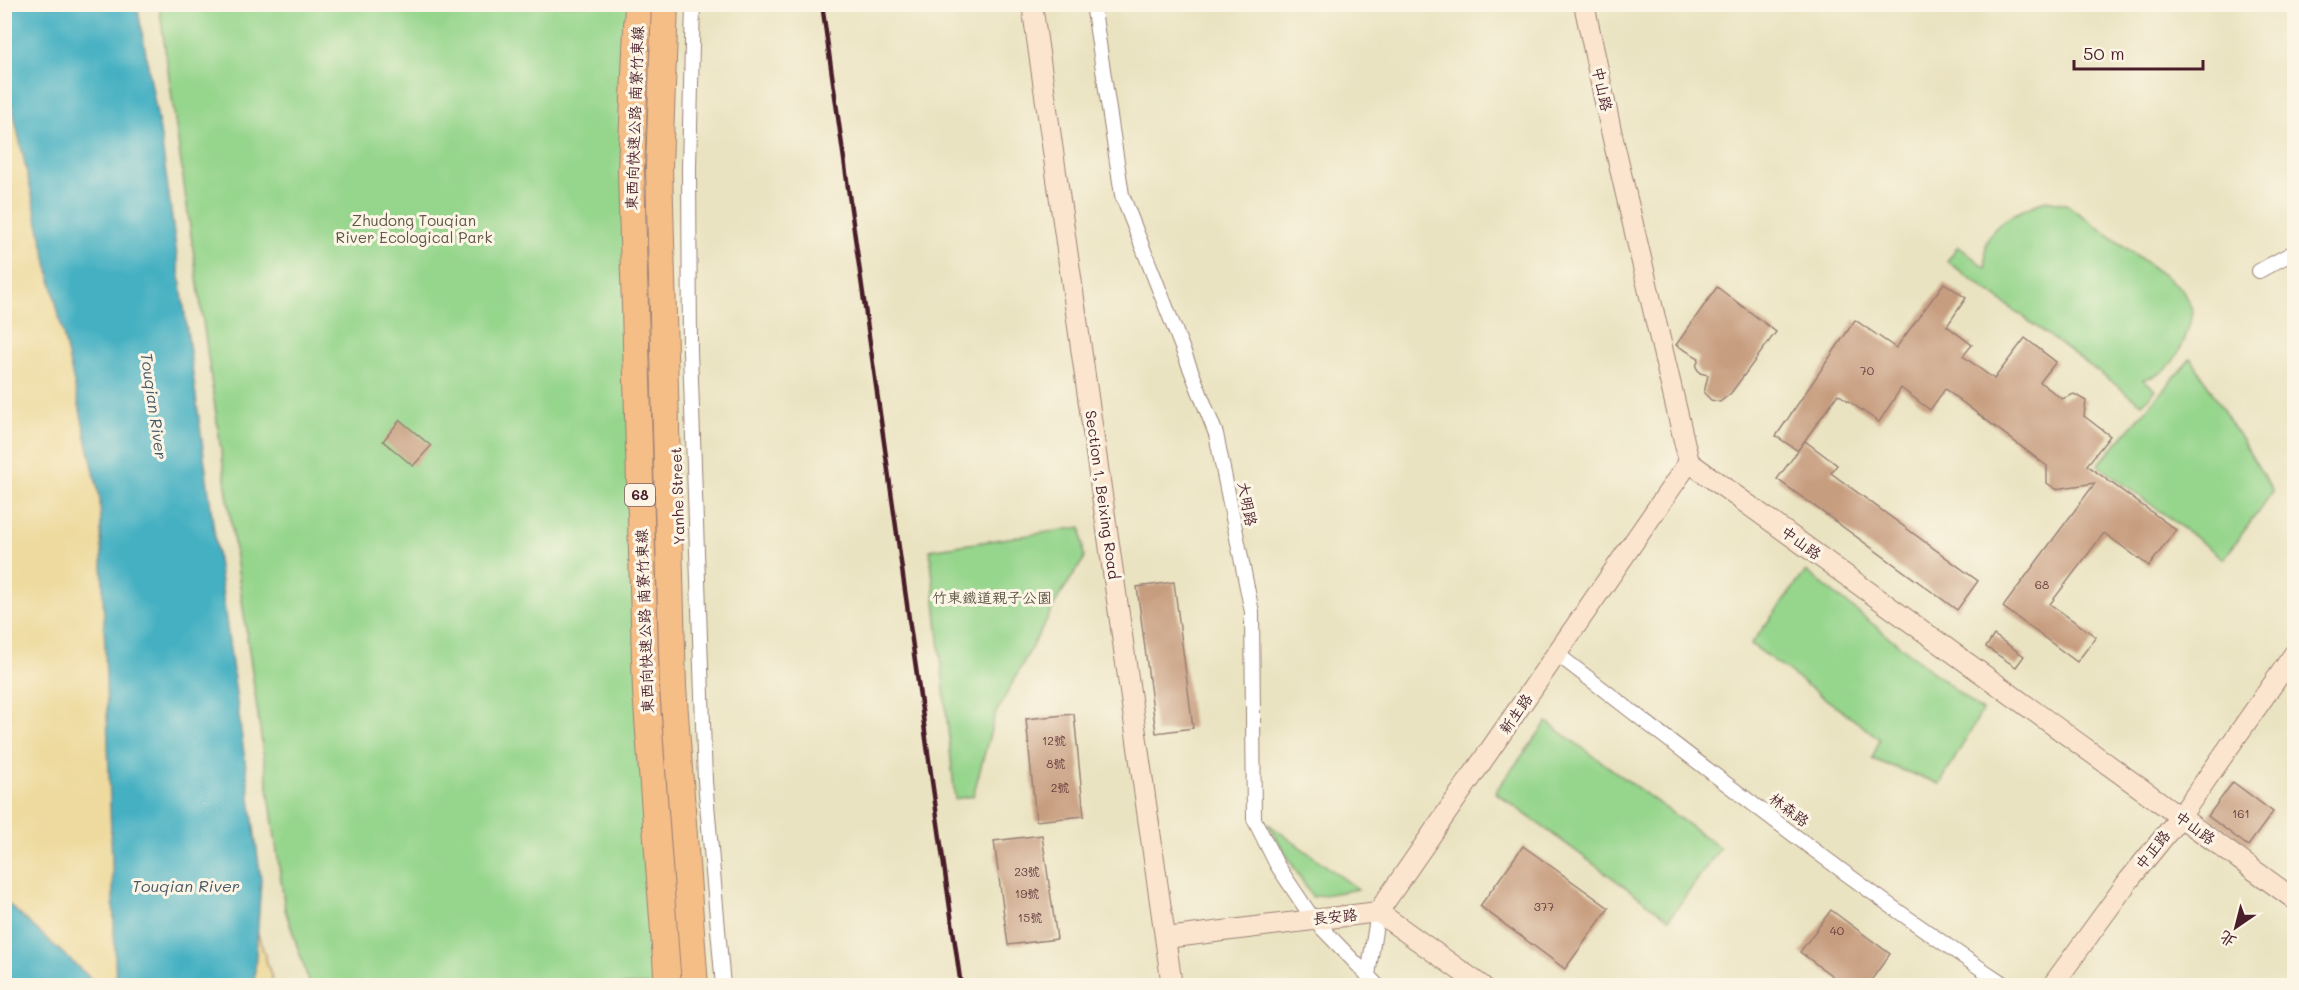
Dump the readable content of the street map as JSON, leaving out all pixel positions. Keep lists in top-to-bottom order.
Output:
{
  "streets": {
    "highway": ["東西向快速公路 南寮竹東線", "68"],
    "street": [
      "中山路",
      "Section 1, Beixing Road",
      "Yanhe Street",
      "大明路",
      "新生路",
      "林森路",
      "中正路",
      "長安路"
    ]
  },
  "crossings": [
    ["中山路", "新生路"],
    ["中山路", "中正路"],
    ["Section 1, Beixing Road", "長安路"],
    ["大明路", "新生路"],
    ["大明路", "長安路"],
    ["新生路", "林森路"],
    ["新生路", "長安路"]
  ],
  "water": ["Touqian River"],
  "parks": ["Zhudong Touqian River Ecological Park", "竹東鐵道親子公園"],
  "house_numbers": [
    "70",
    "68",
    "12號",
    "8號",
    "2號",
    "161",
    "23號",
    "19號",
    "377",
    "15號",
    "40"
  ],
  "scale_bar": "50 m",
  "north": "bottom left"
}
